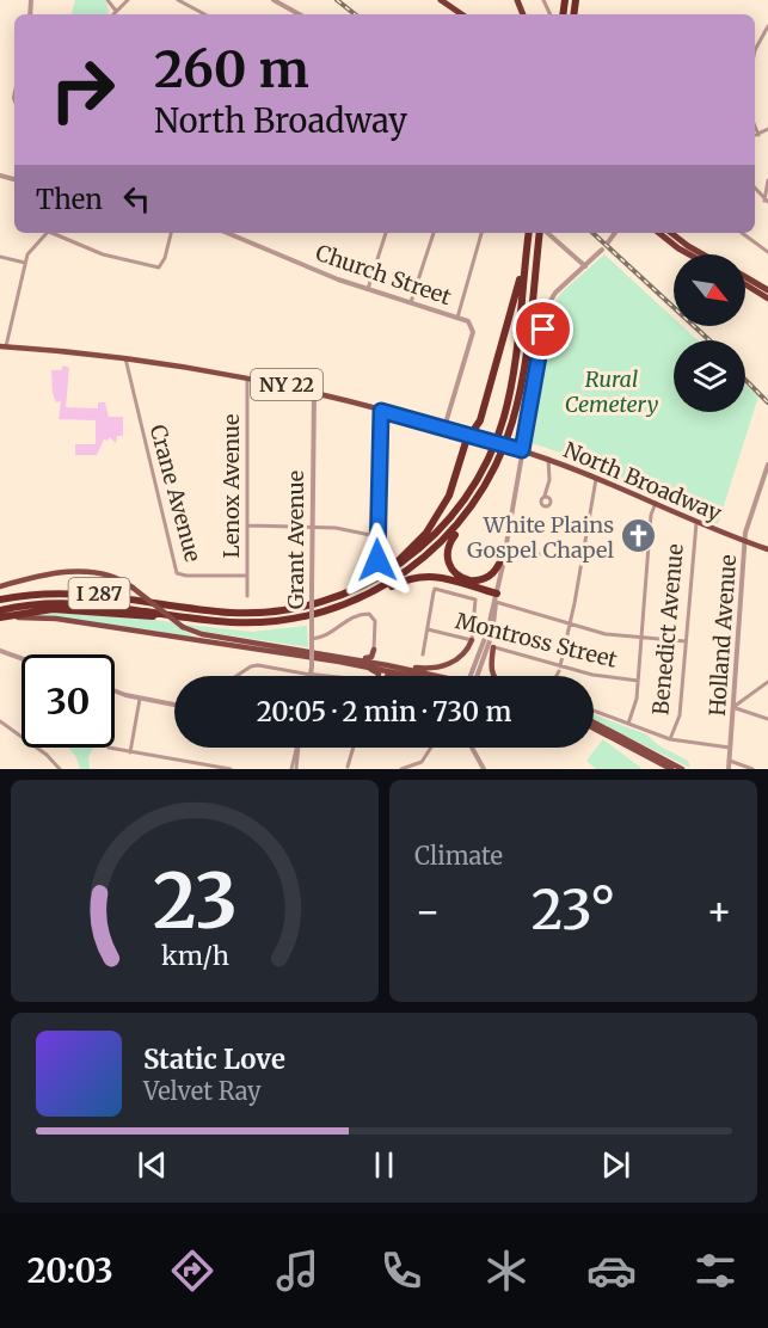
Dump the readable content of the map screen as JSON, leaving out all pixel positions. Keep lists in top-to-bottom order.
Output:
{
  "streets": {
    "highway": ["I 287"],
    "main road": ["NY 22", "North Broadway"],
    "street": [
      "Church Street",
      "Lenox Avenue",
      "Crane Avenue",
      "Grant Avenue",
      "Benedict Avenue",
      "Holland Avenue",
      "Montross Street"
    ]
  },
  "crossings": [
    ["North Broadway", "Lenox Avenue"],
    ["North Broadway", "Crane Avenue"],
    ["North Broadway", "Grant Avenue"],
    ["North Broadway", "Benedict Avenue"],
    ["North Broadway", "Holland Avenue"],
    ["Lenox Avenue", "Crane Avenue"]
  ],
  "parks": ["Rural Cemetery"],
  "places": {
    "church": ["White Plains Gospel Chapel"]
  },
  "north": "bottom right",
  "page": {
    "turn": ["260 m", "North Broadway"],
    "then": "Then",
    "limit": "30",
    "trip": "20:05 · 2 min · 730 m",
    "tile": "Climate",
    "heat": ["−", "23°", "+"],
    "song": ["Static Love", "Velvet Ray"],
    "tabs": "20:03",
    "gauge": ["23", "km/h"]
  }
}
